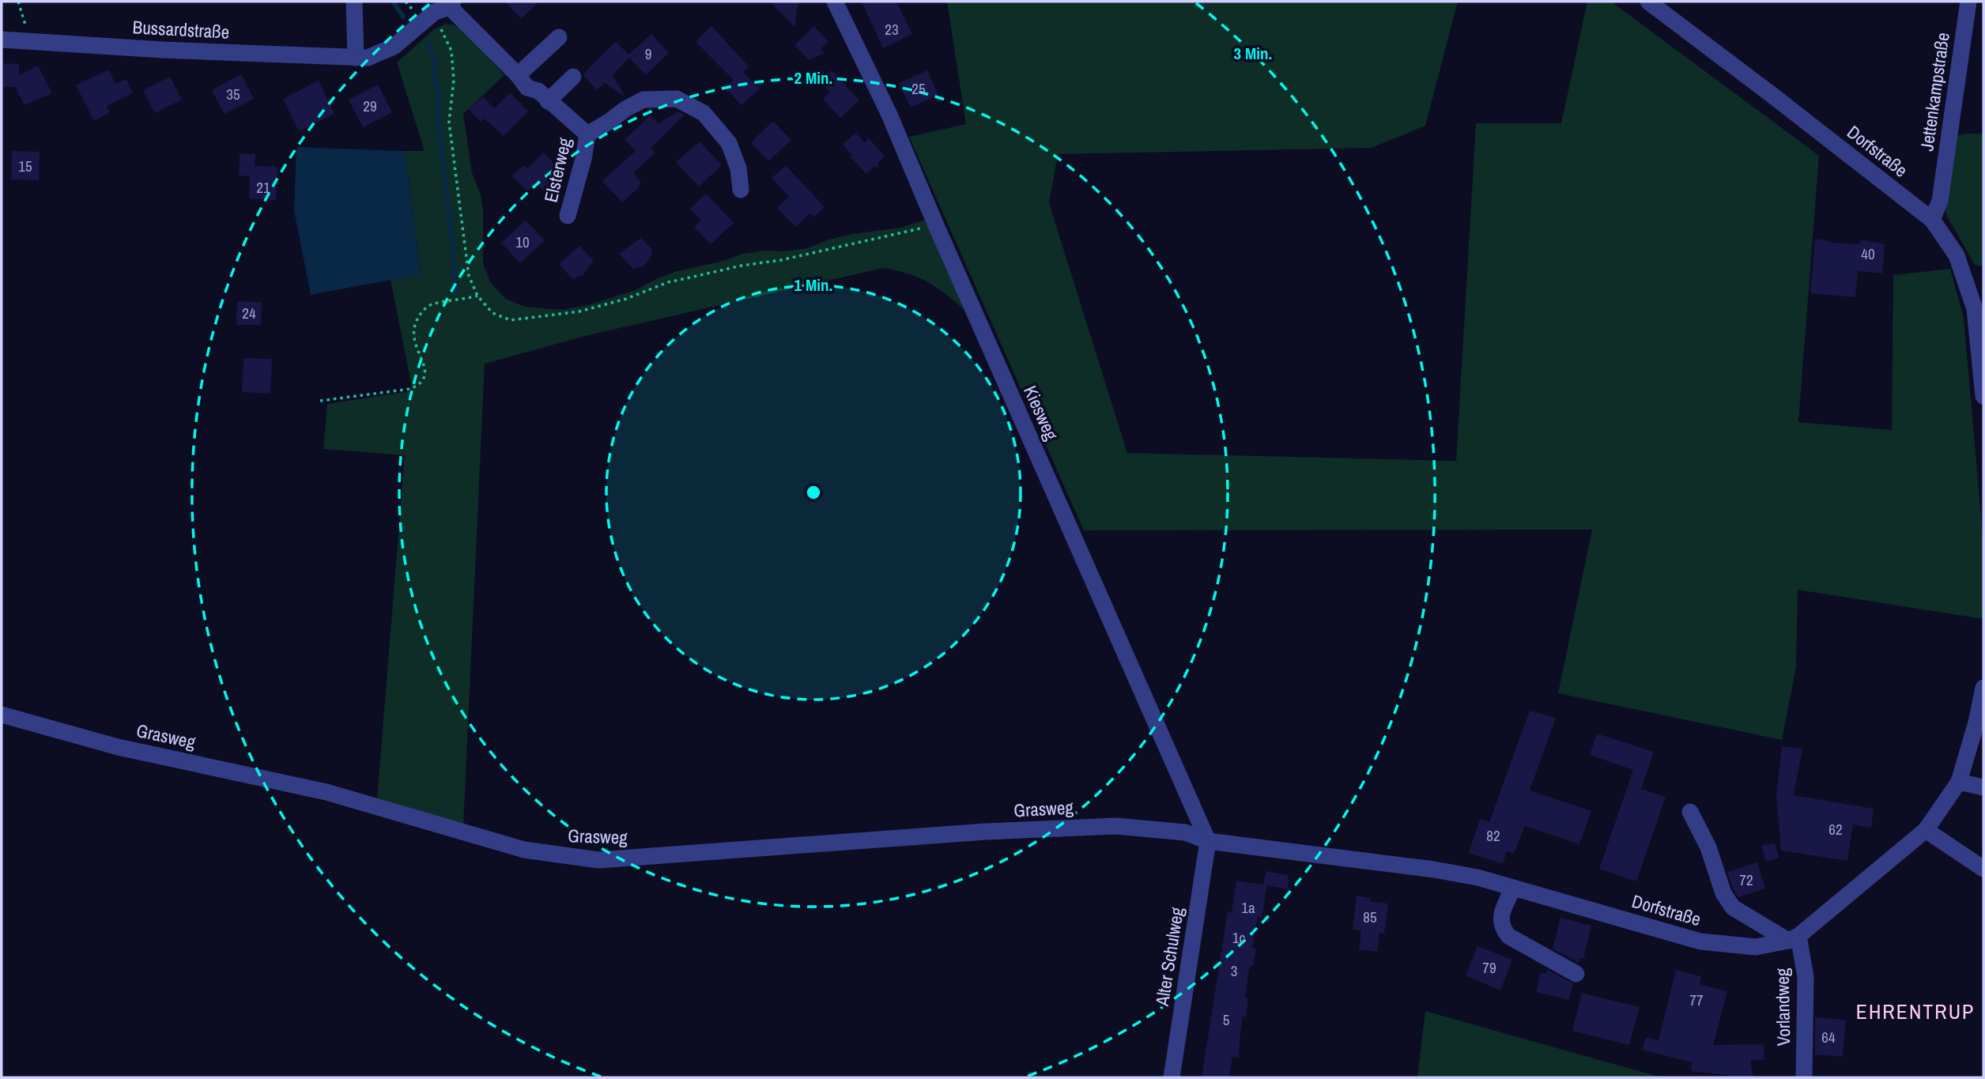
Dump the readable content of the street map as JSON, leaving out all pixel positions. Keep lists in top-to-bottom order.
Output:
{
  "streets": {
    "street": [
      "Bussardstraße",
      "Jettenkampstraße",
      "Dorfstraße",
      "Elsterweg",
      "Kiesweg",
      "Grasweg",
      "Alter Schulweg",
      "Vorlandweg"
    ]
  },
  "crossings": [
    ["Bussardstraße", "Elsterweg"],
    ["Jettenkampstraße", "Dorfstraße"],
    ["Dorfstraße", "Kiesweg"],
    ["Dorfstraße", "Grasweg"],
    ["Dorfstraße", "Alter Schulweg"],
    ["Dorfstraße", "Vorlandweg"],
    ["Kiesweg", "Grasweg"],
    ["Kiesweg", "Alter Schulweg"],
    ["Grasweg", "Alter Schulweg"]
  ],
  "districts": ["EHRENTRUP"],
  "house_numbers": [
    "23",
    "9",
    "25",
    "35",
    "29",
    "15",
    "21",
    "10",
    "40",
    "24",
    "62",
    "82",
    "72",
    "1a",
    "85",
    "1c",
    "79",
    "3",
    "77",
    "5",
    "64"
  ],
  "rings": ["3 Min.", "2 Min.", "1 Min."]
}
